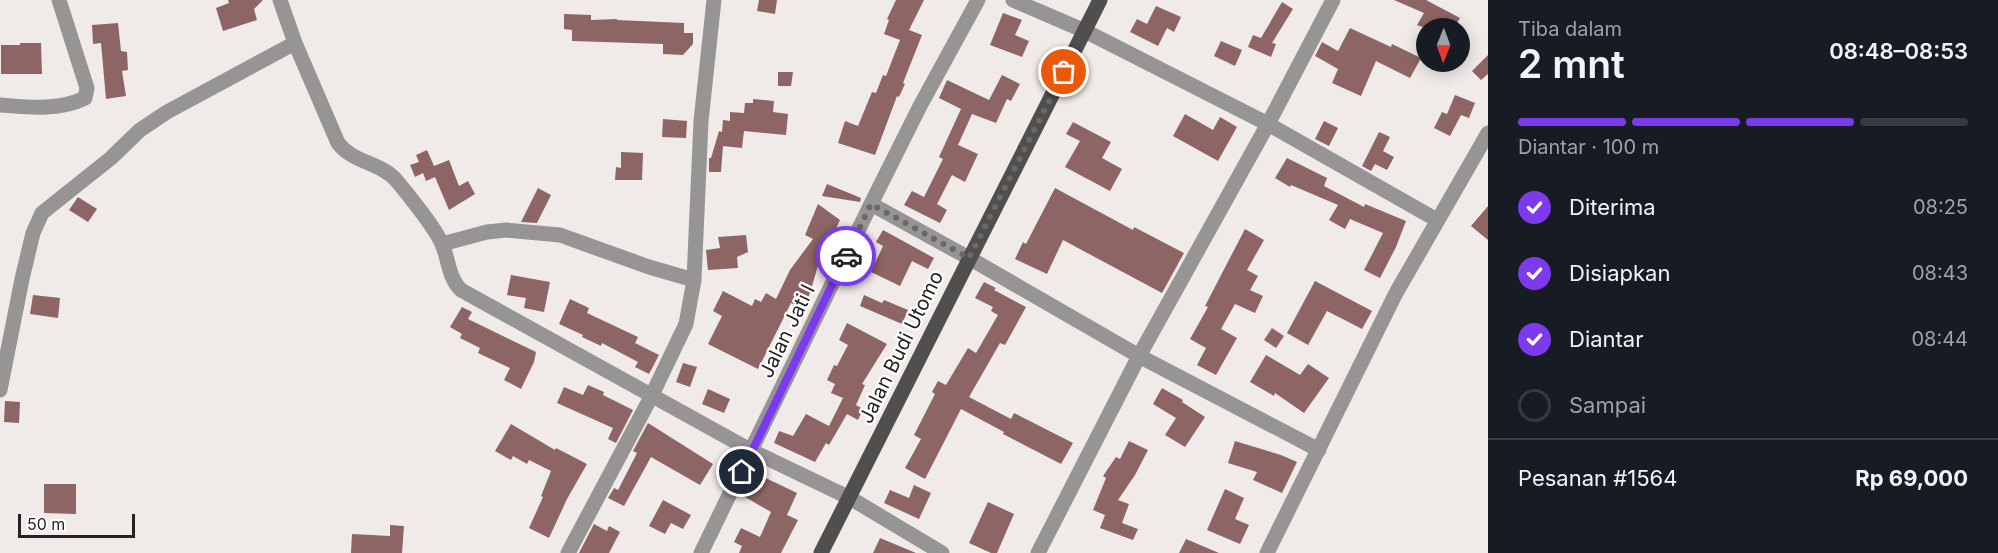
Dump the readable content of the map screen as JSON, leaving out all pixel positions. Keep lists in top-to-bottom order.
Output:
{
  "streets": {
    "main road": ["Jalan Budi Utomo"],
    "street": ["Jalan Jati I"]
  },
  "scale_bar": "50 m",
  "north": "bottom",
  "page": {
    "heading": ["2 mnt", "Tiba dalam", "08:48–08:53"],
    "panel": ["Pesanan #1564", "Rp 69,000"],
    "bar": "Diantar · 100 m",
    "list": [
      ["Diterima", "08:25"],
      ["Disiapkan", "08:43"],
      ["Diantar", "08:44"],
      "Sampai"
    ],
    "scale": "50 m"
  }
}
